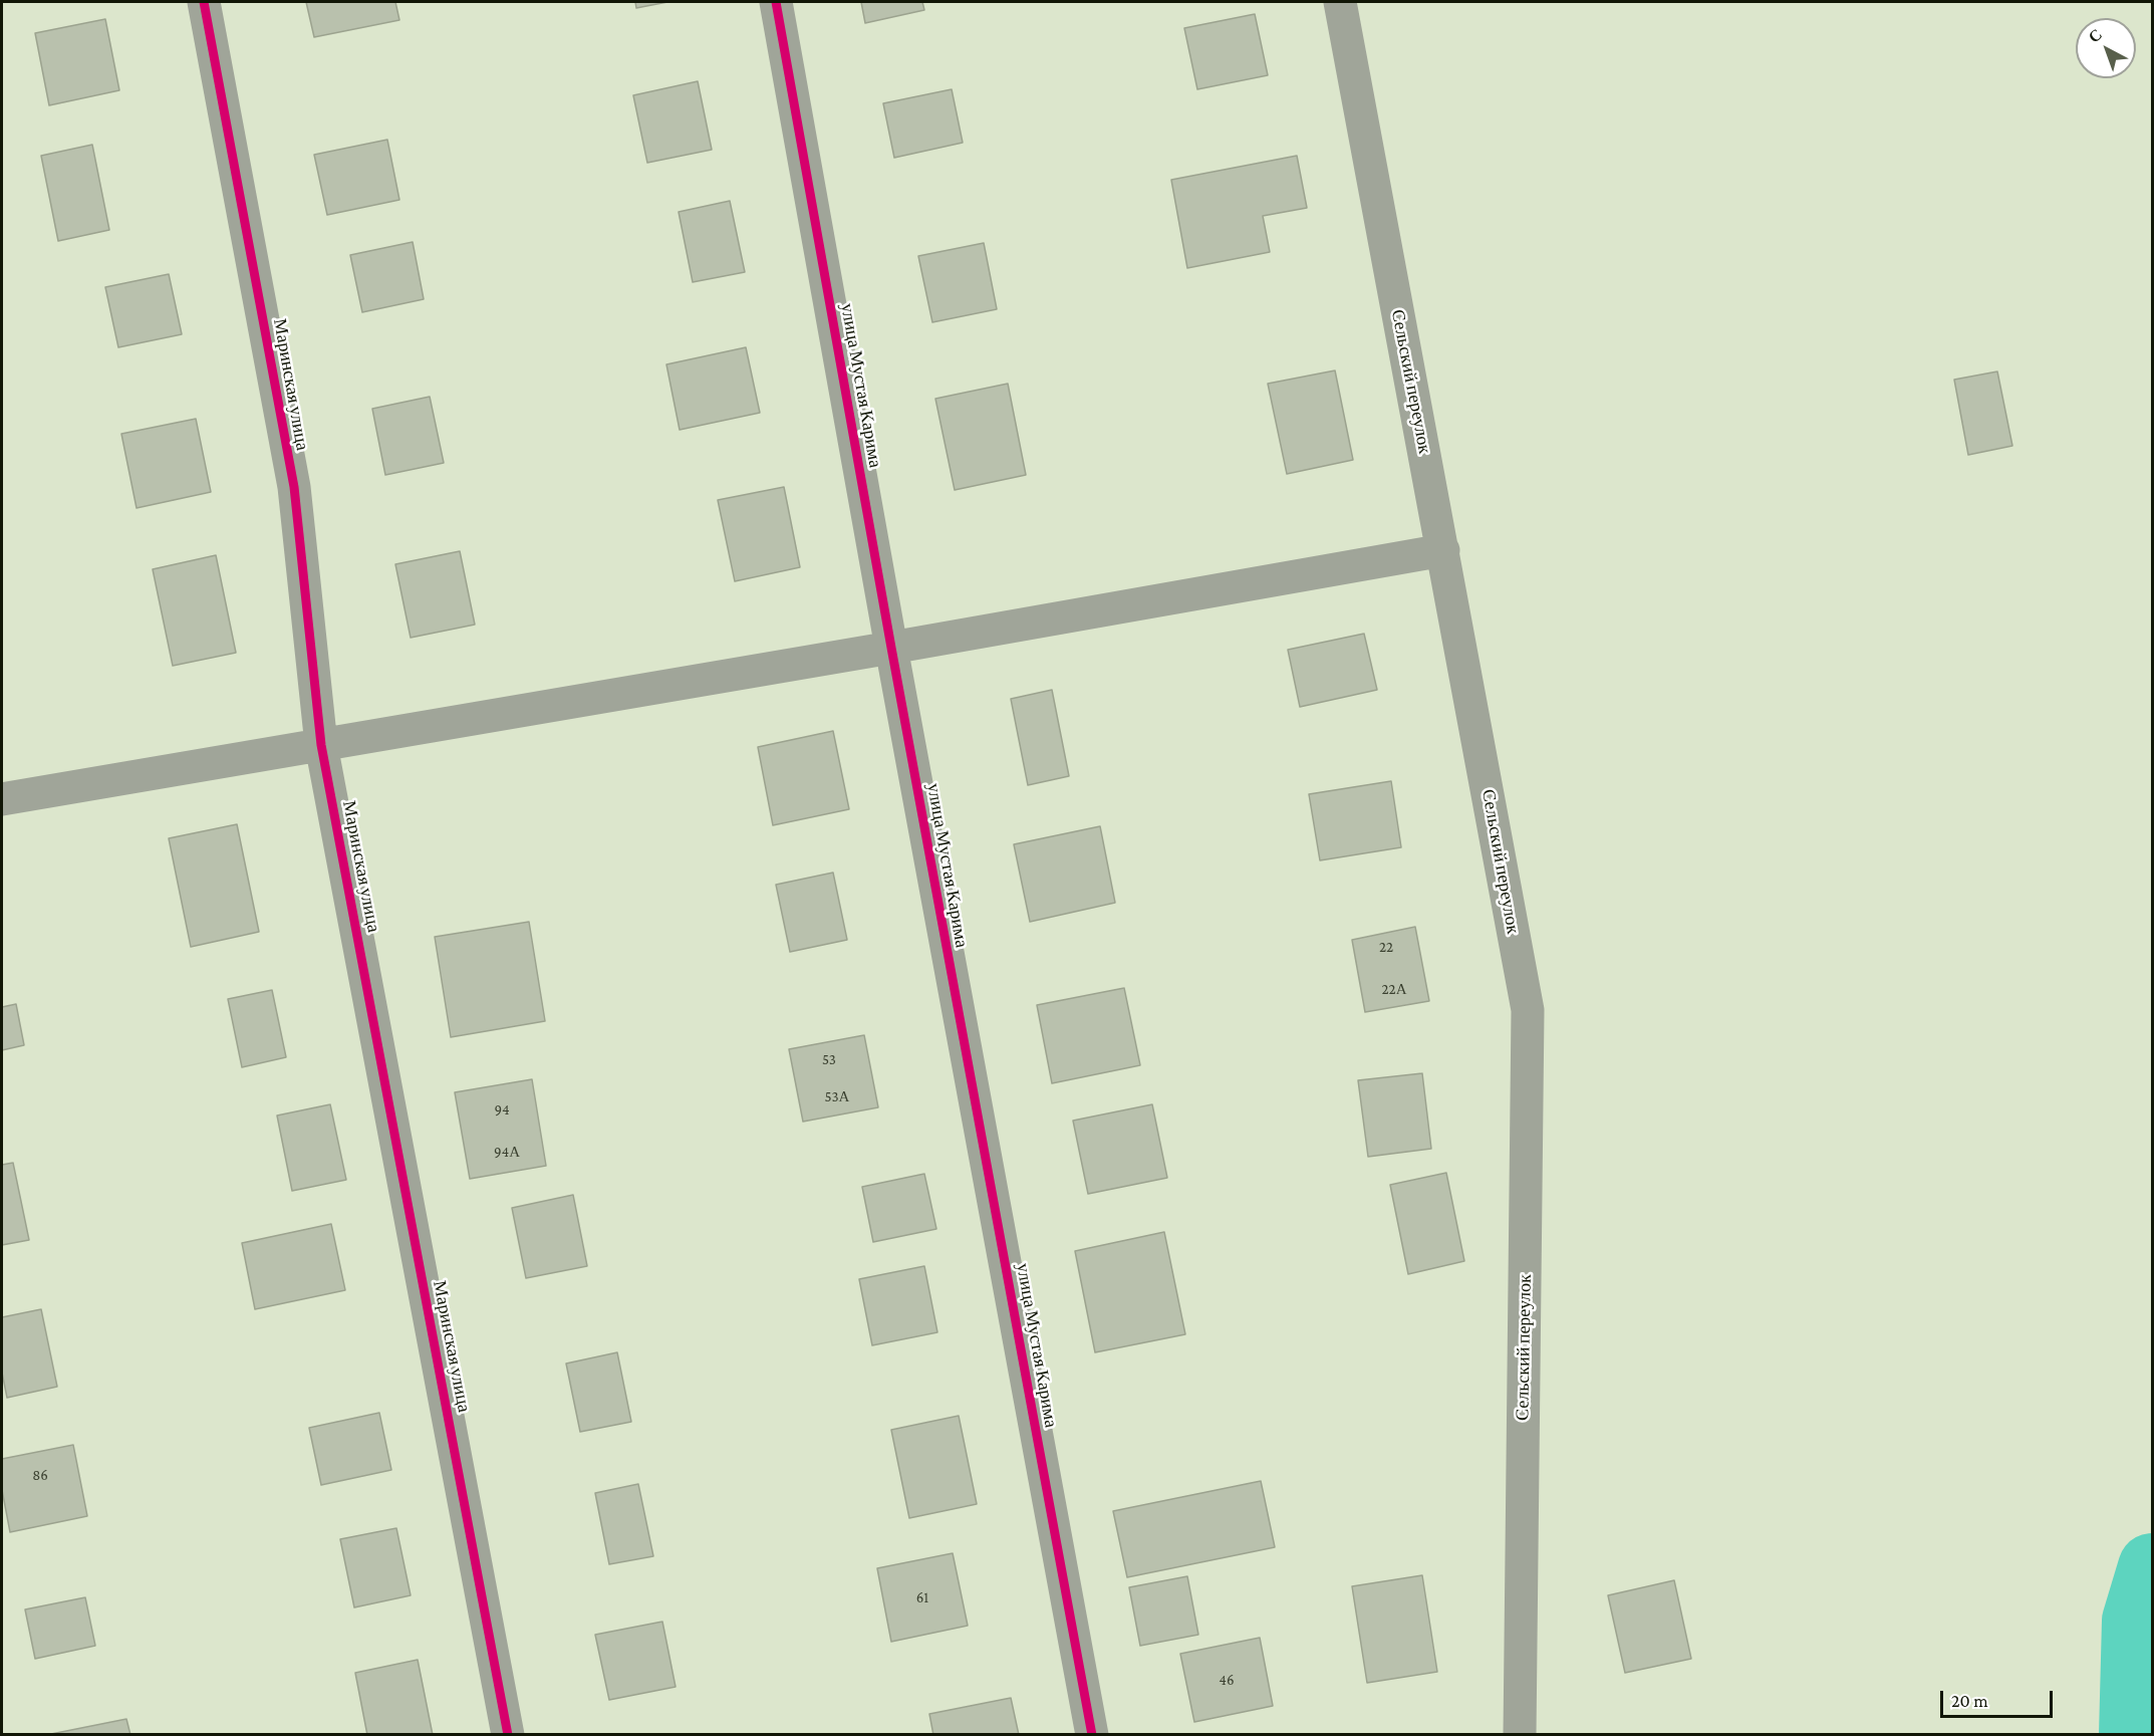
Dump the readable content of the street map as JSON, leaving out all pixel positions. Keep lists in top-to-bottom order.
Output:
{
  "streets": {
    "street": ["Сельский переулок", "Маринская улица", "улица Мустая Карима"]
  },
  "house_numbers": [
    "22",
    "22А",
    "53",
    "53А",
    "94",
    "94А",
    "86",
    "61",
    "46"
  ],
  "scale_bar": "20 m",
  "north": "top left"
}
